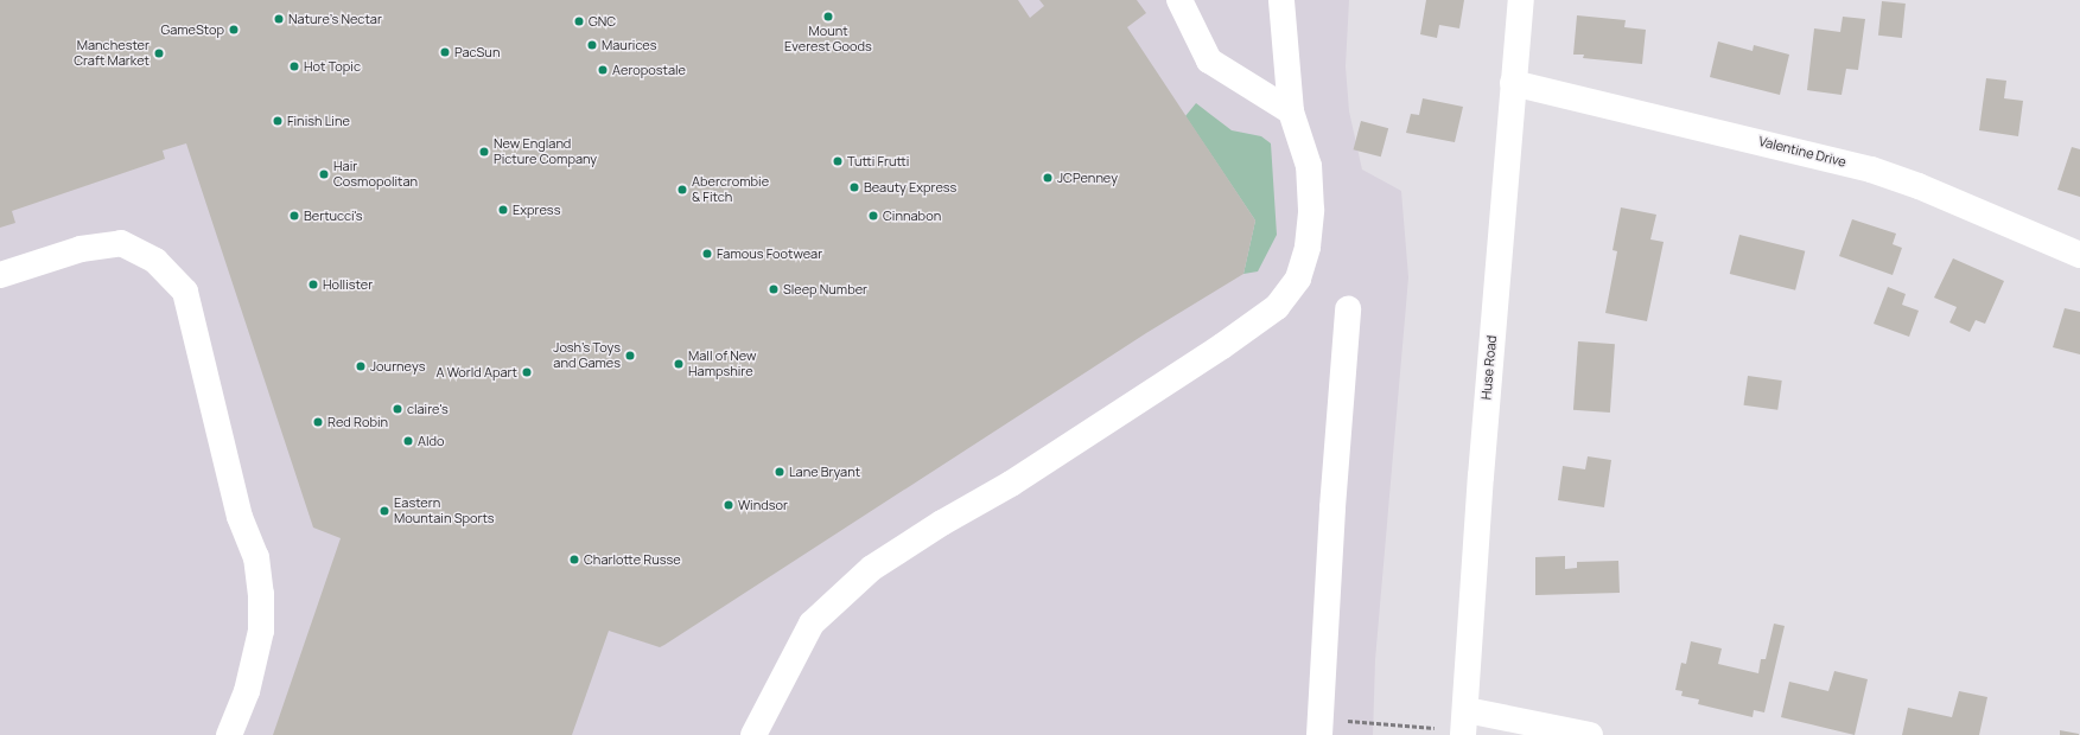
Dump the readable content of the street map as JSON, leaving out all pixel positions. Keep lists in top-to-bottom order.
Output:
{
  "streets": {
    "street": ["Valentine Drive", "Huse Road"]
  },
  "crossings": [
    ["Valentine Drive", "Huse Road"]
  ],
  "places": [
    "Mount Everest Goods",
    "Nature's Nectar",
    "GNC",
    "GameStop",
    "Maurices",
    "PacSun",
    "Manchester Craft Market",
    "Hot Topic",
    "Aeropostale",
    "Finish Line",
    "New England Picture Company",
    "Tutti Frutti",
    "Hair Cosmopolitan",
    "JCPenney",
    "Beauty Express",
    "Abercrombie & Fitch",
    "Express",
    "Bertucci's",
    "Cinnabon",
    "Famous Footwear",
    "Hollister",
    "Sleep Number",
    "Josh's Toys and Games",
    "Mall of New Hampshire",
    "Journeys",
    "A World Apart",
    "claire's",
    "Red Robin",
    "Aldo",
    "Lane Bryant",
    "Windsor",
    "Eastern Mountain Sports",
    "Charlotte Russe"
  ]
}
